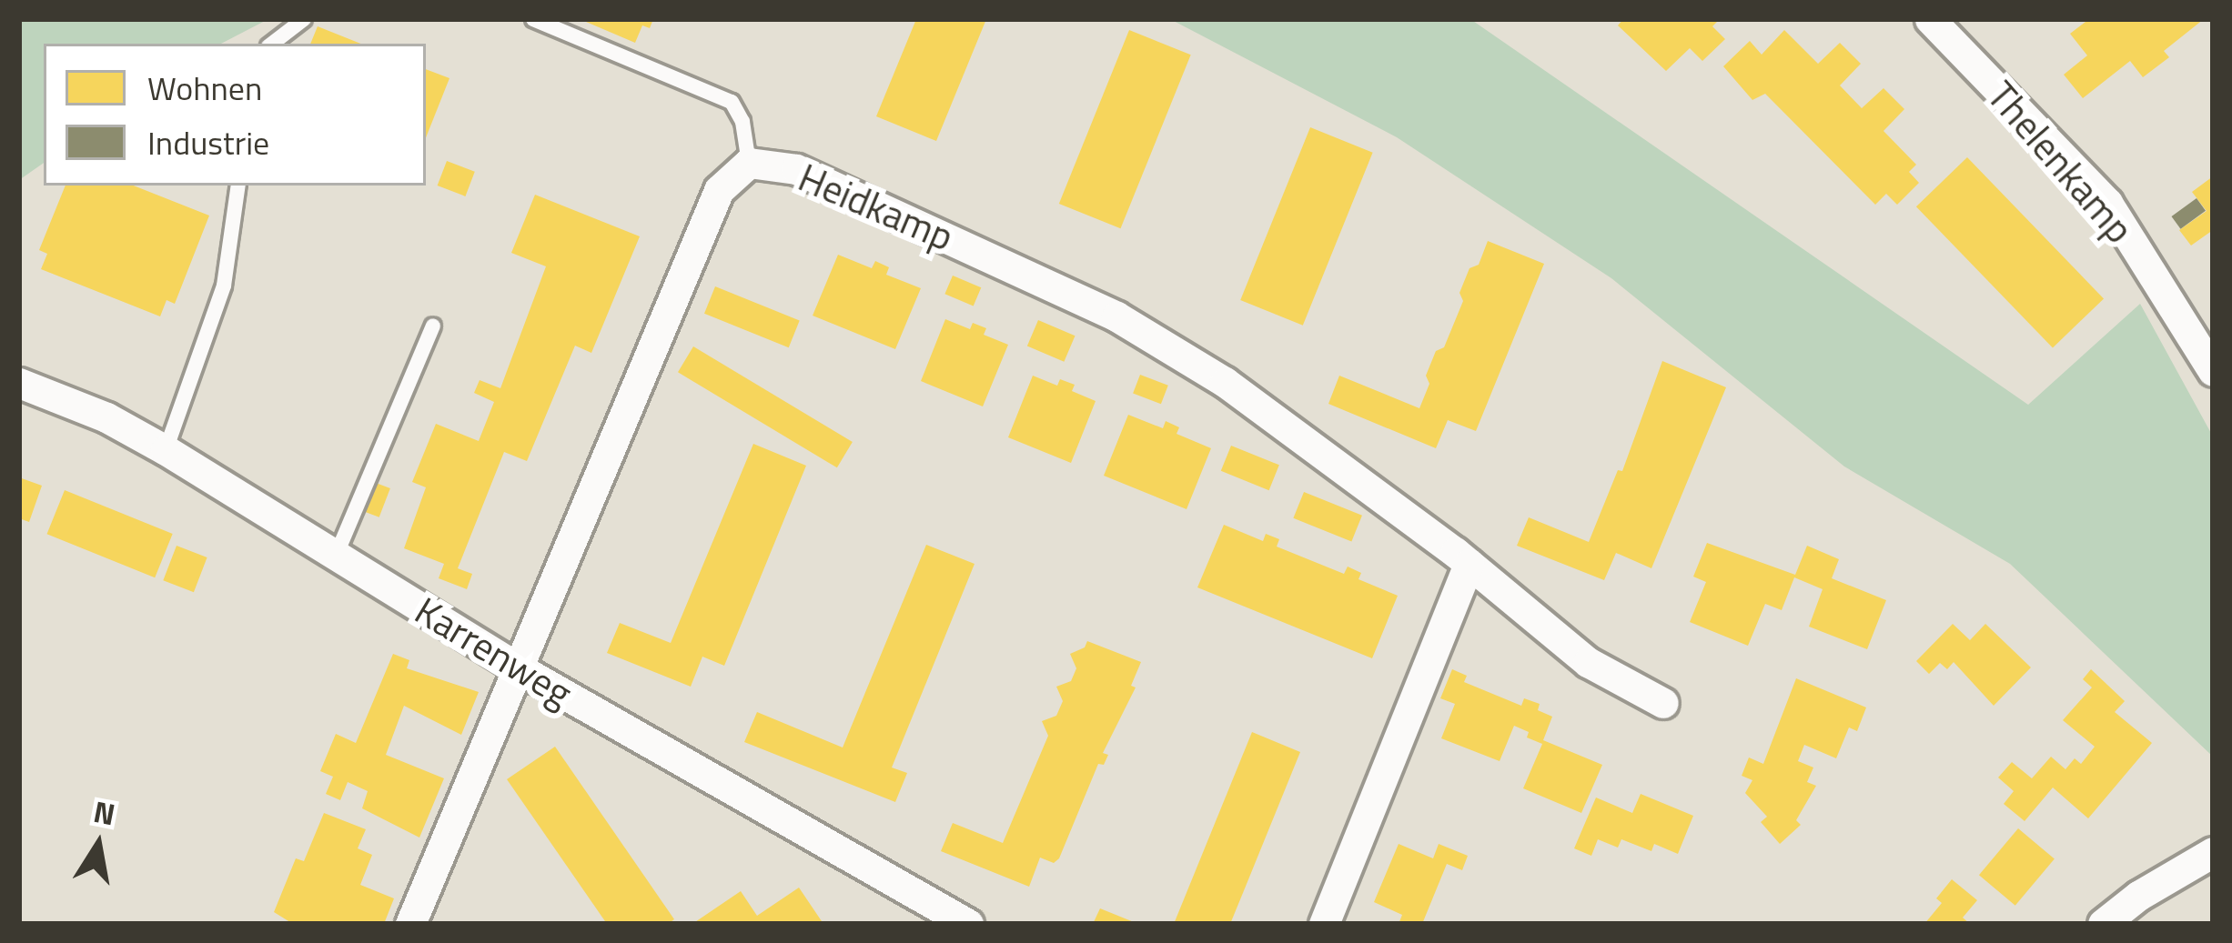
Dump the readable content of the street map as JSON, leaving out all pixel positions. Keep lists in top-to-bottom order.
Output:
{
  "streets": {
    "street": ["Thelenkamp", "Heidkamp", "Karrenweg"]
  },
  "crossings": [
    ["Heidkamp", "Karrenweg"]
  ],
  "legend": ["Wohnen", "Industrie"],
  "north": "top"
}
